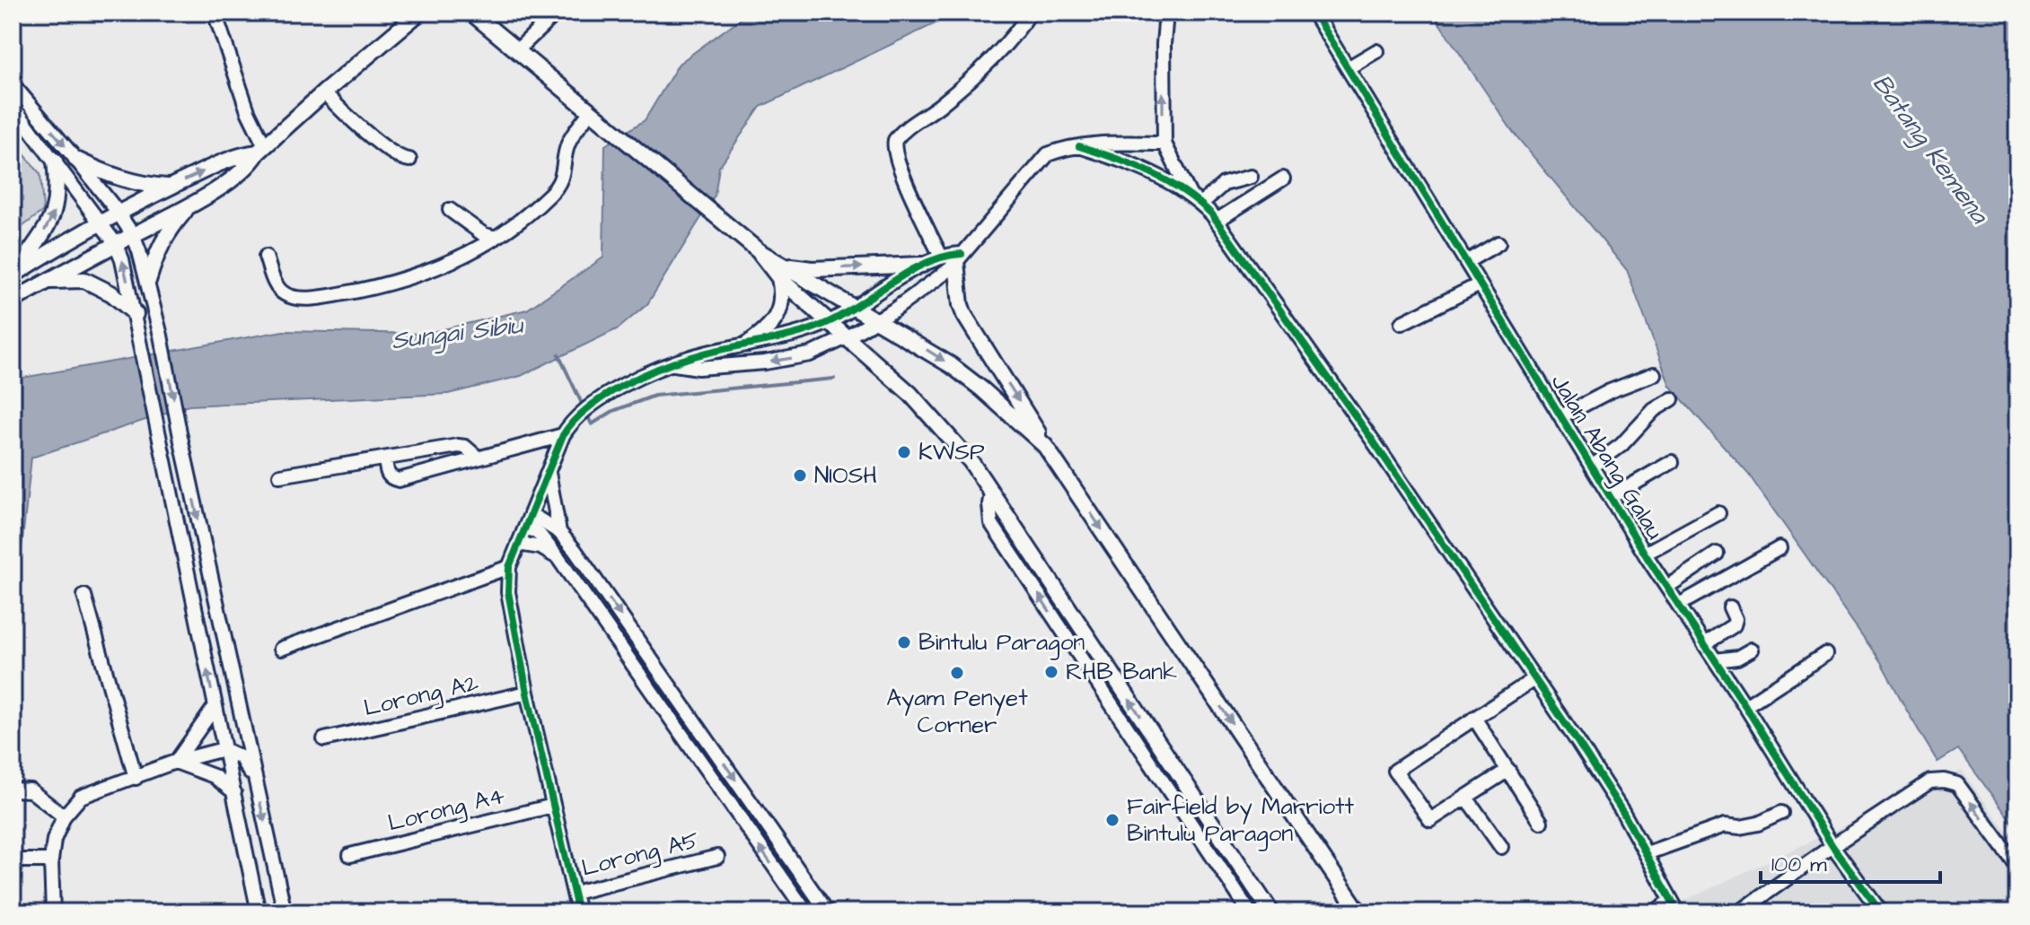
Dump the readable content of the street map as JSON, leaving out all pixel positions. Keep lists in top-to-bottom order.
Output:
{
  "streets": {
    "street": [
      "Jalan Abang Galau",
      "Lorong A2",
      "Lorong A4",
      "Lorong A5"
    ]
  },
  "water": ["Batang Kemena", "Sungai Sibiu"],
  "places": [
    "KWSP",
    "NIOSH",
    "Bintulu Paragon",
    "RHB Bank",
    "Ayam Penyet Corner",
    "Fairfield by Marriott Bintulu Paragon"
  ],
  "scale_bar": "100 m"
}
